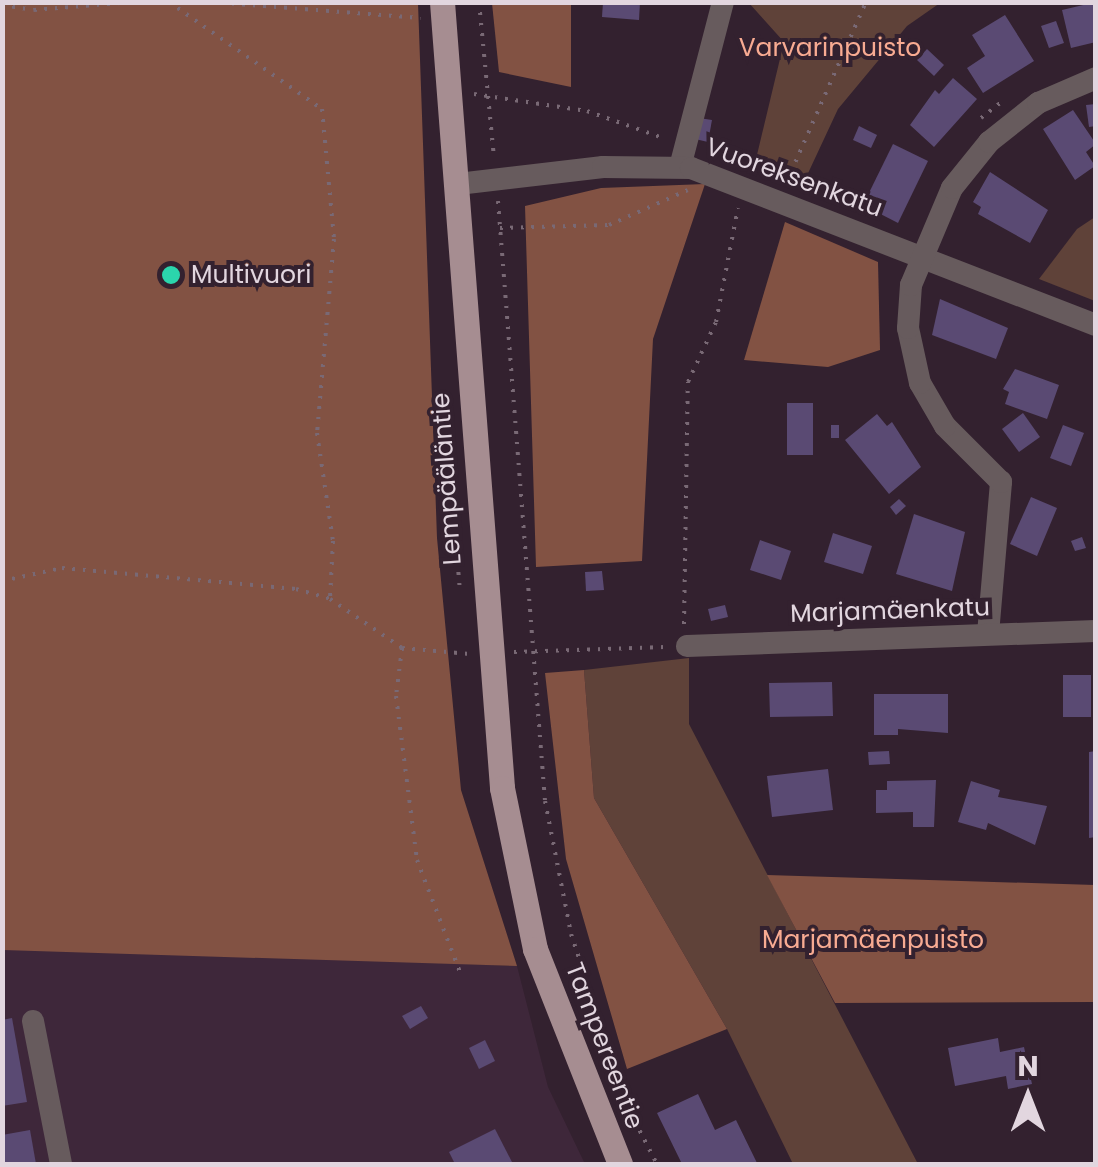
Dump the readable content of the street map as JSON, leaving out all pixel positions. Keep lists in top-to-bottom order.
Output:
{
  "streets": {
    "main road": ["Lempääläntie", "Tampereentie"],
    "street": ["Vuoreksenkatu", "Marjamäenkatu"]
  },
  "crossings": [
    ["Vuoreksenkatu", "Lempääläntie"],
    ["Lempääläntie", "Tampereentie"]
  ],
  "parks": ["Varvarinpuisto", "Marjamäenpuisto"],
  "places": ["Multivuori"],
  "north": "top"
}
